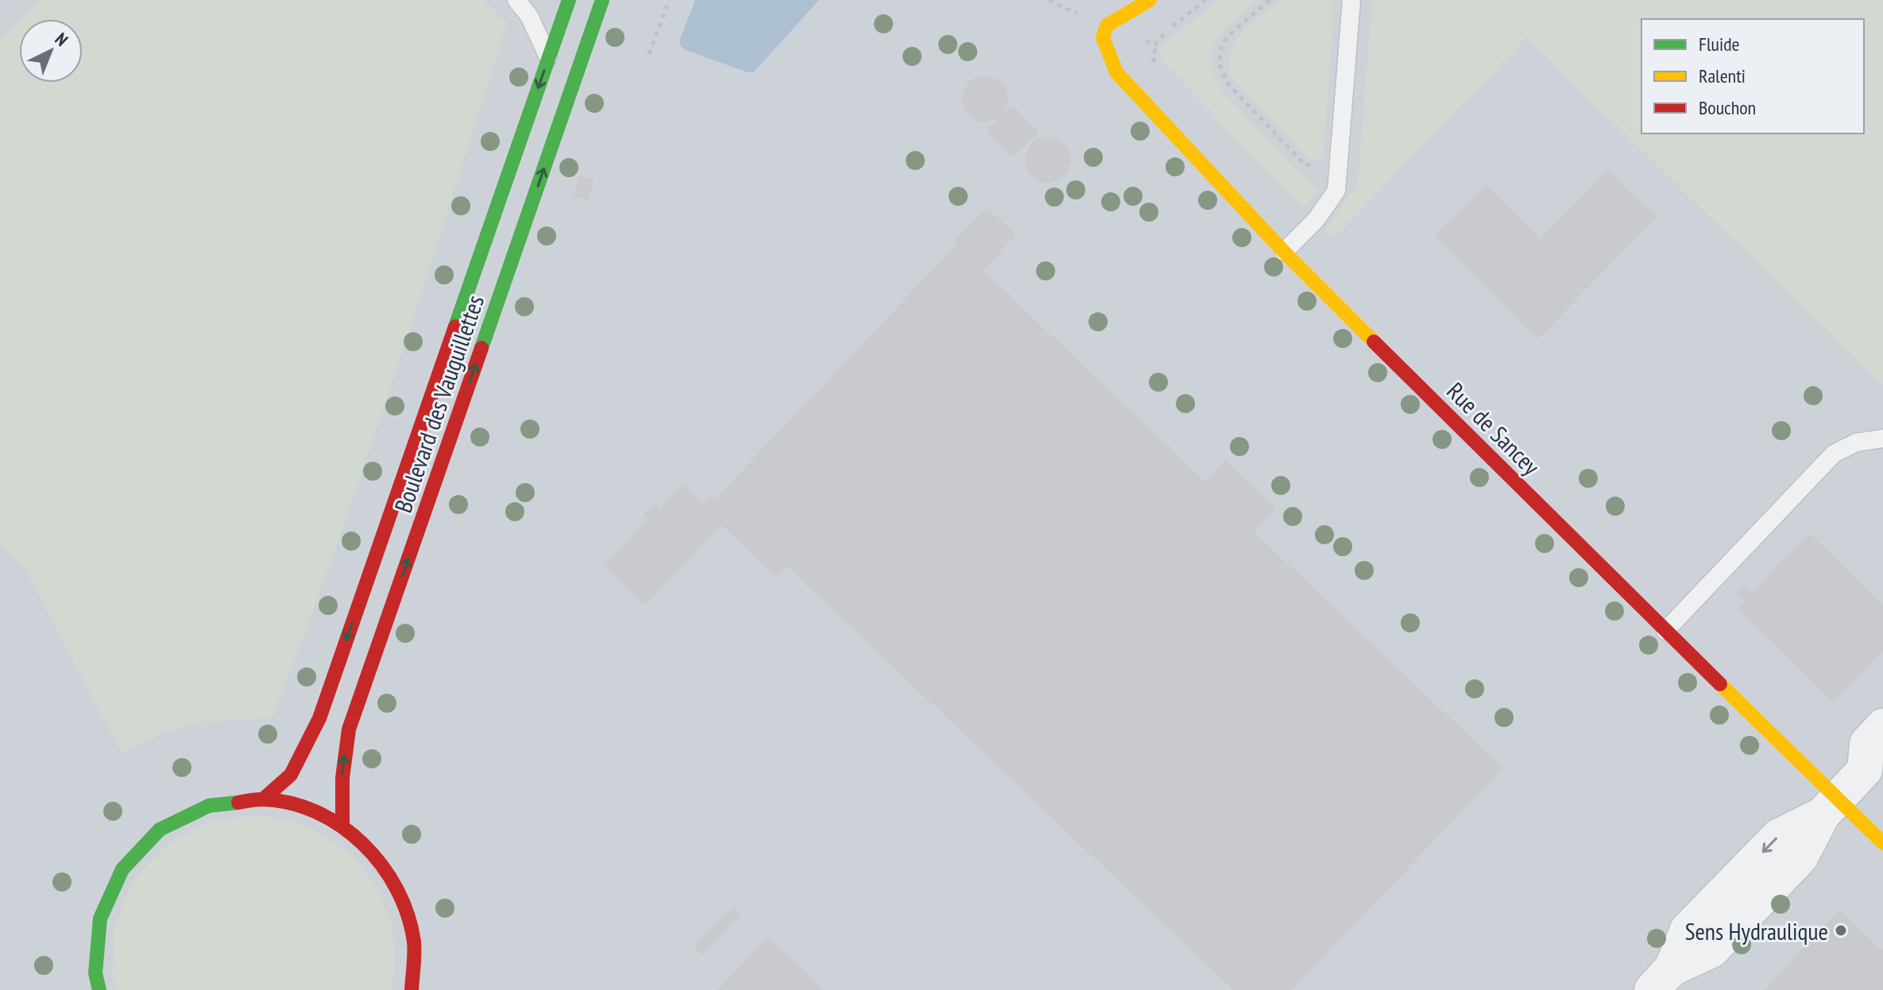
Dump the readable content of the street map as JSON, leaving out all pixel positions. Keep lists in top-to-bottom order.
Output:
{
  "streets": {
    "street": ["Boulevard des Vauguillettes", "Rue de Sancey"]
  },
  "places": ["Sens Hydraulique"],
  "legend": ["Fluide", "Ralenti", "Bouchon"],
  "north": "top right"
}
